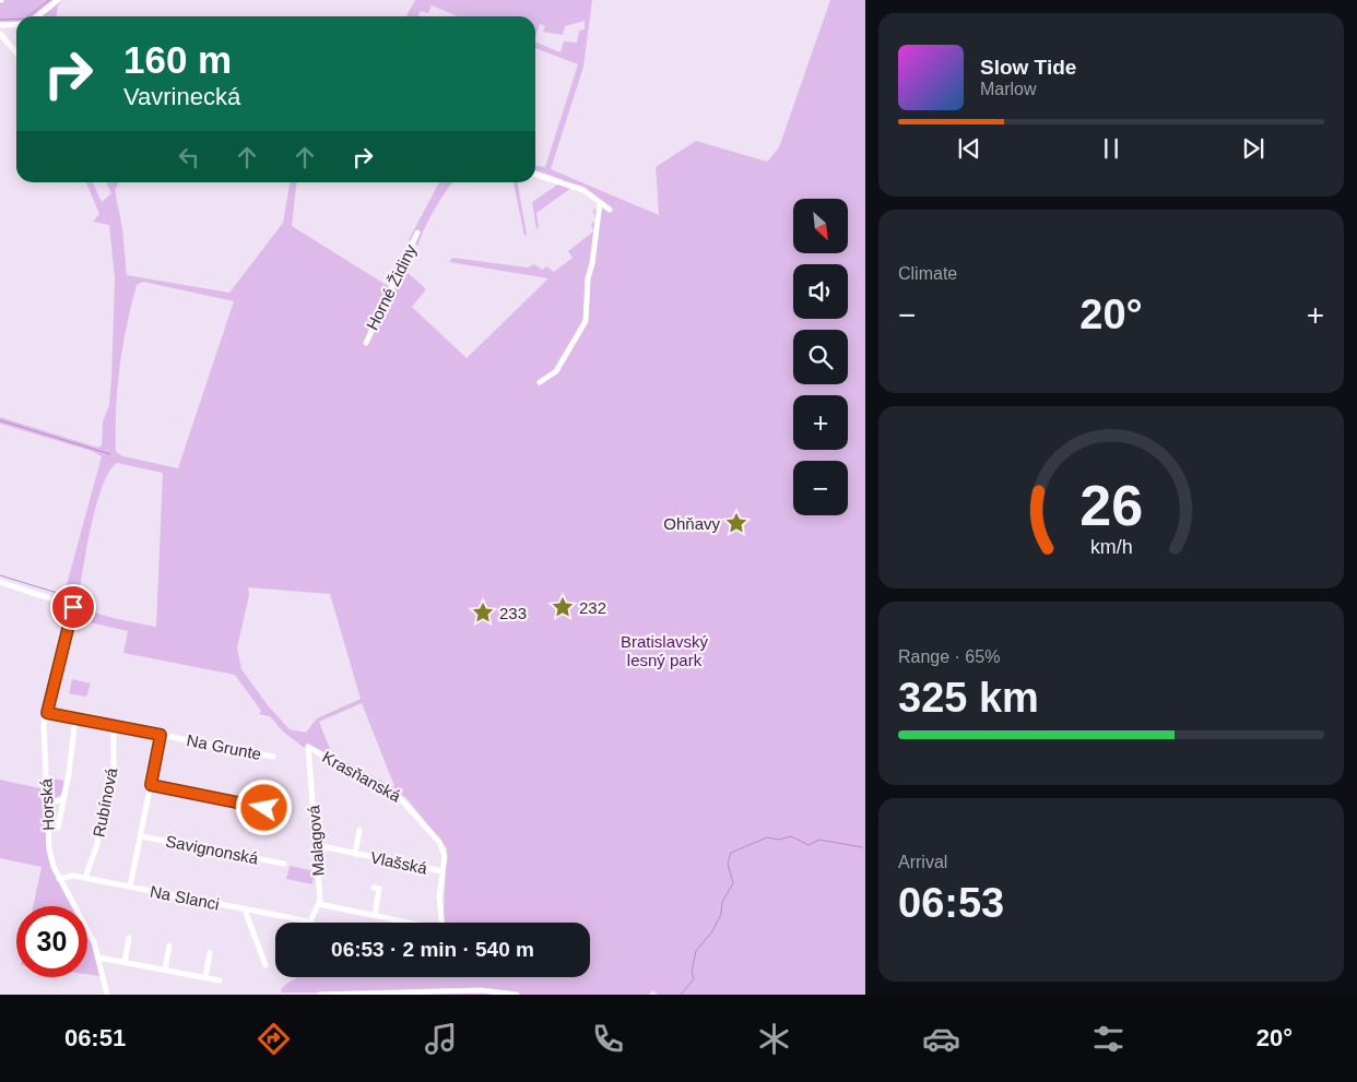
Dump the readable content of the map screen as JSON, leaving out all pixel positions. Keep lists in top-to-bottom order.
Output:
{
  "streets": {
    "street": [
      "Horné Židiny",
      "Na Grunte",
      "Krasňanská",
      "Rubínová",
      "Horská",
      "Malagová",
      "Savignonská",
      "Vlašská",
      "Na Slanci"
    ]
  },
  "crossings": [
    ["Na Grunte", "Rubínová"],
    ["Na Grunte", "Horská"],
    ["Krasňanská", "Malagová"],
    ["Krasňanská", "Vlašská"],
    ["Rubínová", "Na Slanci"],
    ["Horská", "Na Slanci"],
    ["Malagová", "Vlašská"],
    ["Malagová", "Na Slanci"]
  ],
  "parks": ["Bratislavský lesný park"],
  "places": {
    "place": ["Ohňavy", "232", "233"]
  },
  "north": "bottom right",
  "page": {
    "turn": ["160 m", "Vavrinecká"],
    "song": ["Slow Tide", "Marlow"],
    "map_buttons": ["+", "−"],
    "tile": [
      "Climate",
      ["Range · 65%", "325 km"],
      ["Arrival", "06:53"]
    ],
    "heat": ["−", "20°", "+"],
    "limit": "30",
    "trip": "06:53 · 2 min · 540 m",
    "tabs": ["06:51", "20°"],
    "gauge": ["26", "km/h"]
  }
}
